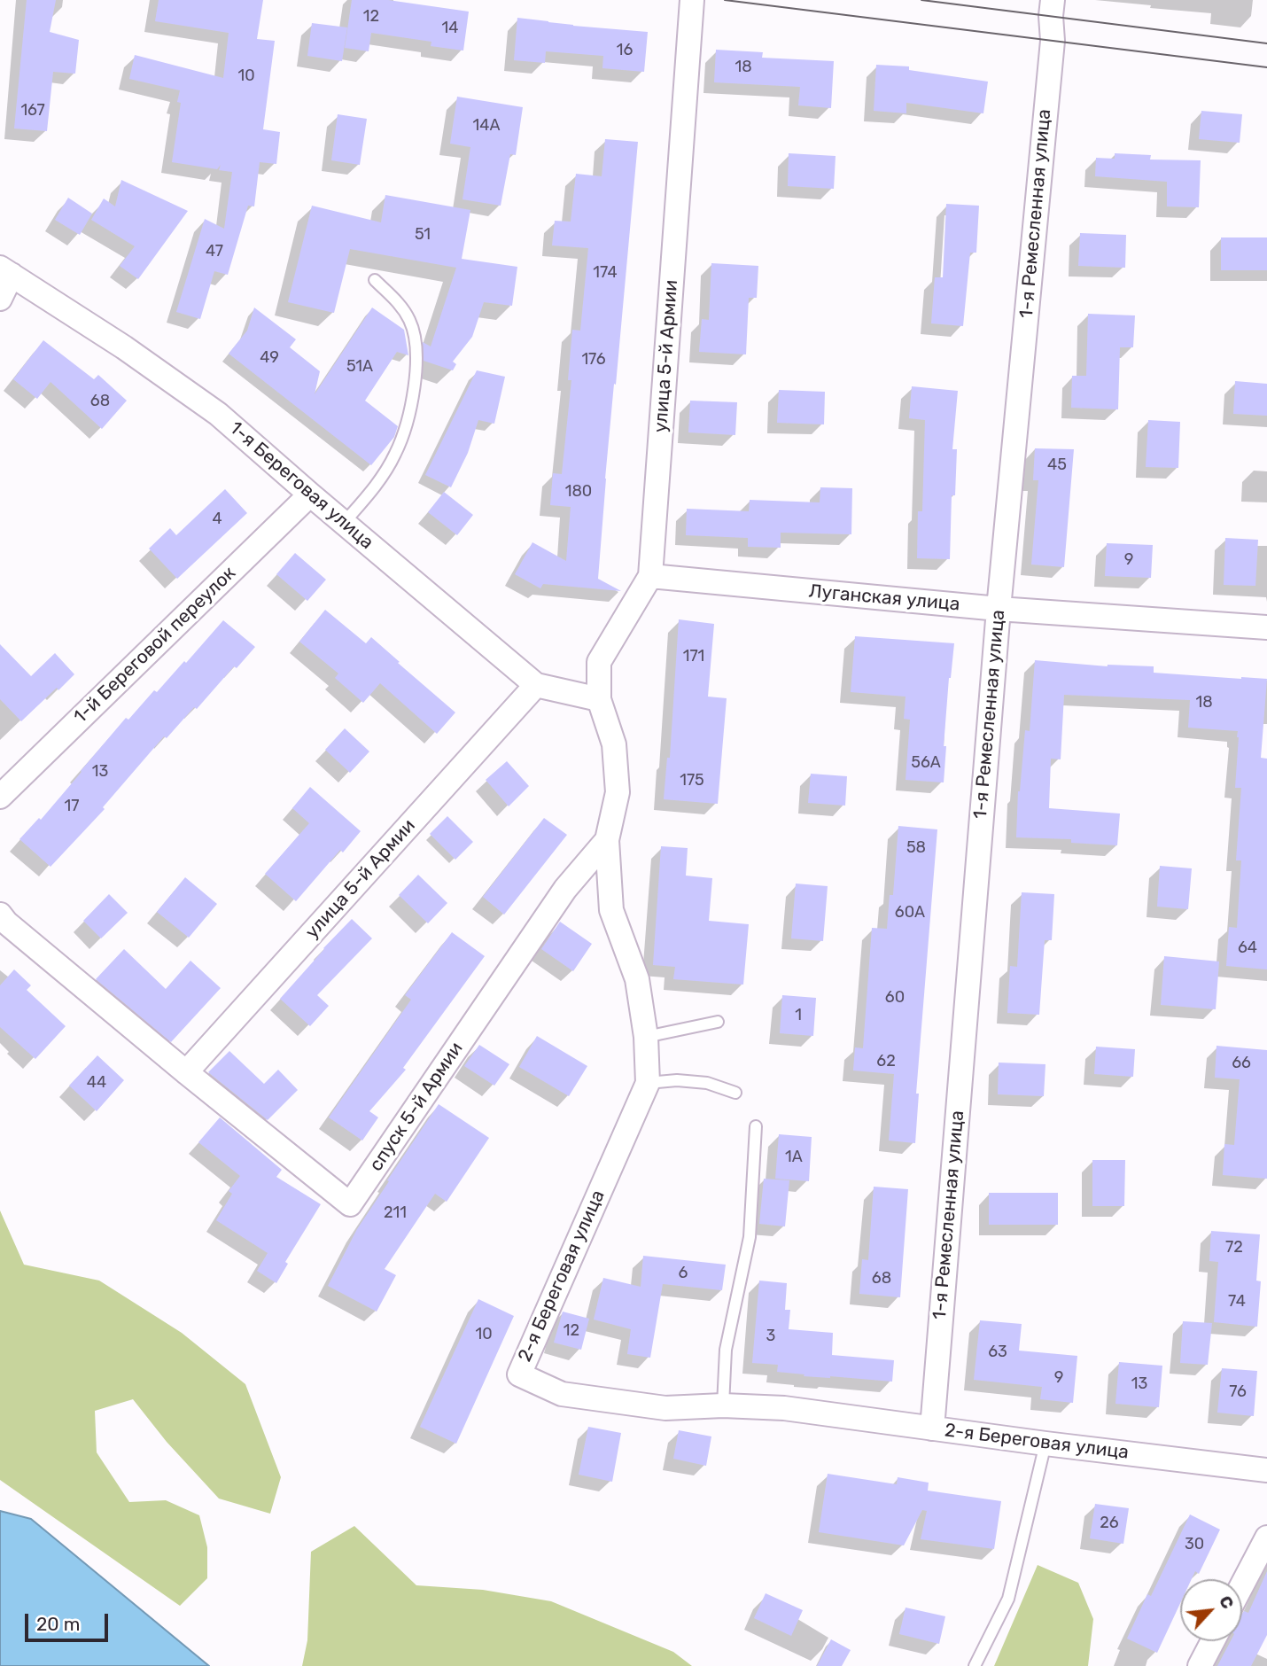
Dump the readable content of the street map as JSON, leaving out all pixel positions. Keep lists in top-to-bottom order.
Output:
{
  "streets": {
    "street": [
      "1-я Ремесленная улица",
      "улица 5-й Армии",
      "1-я Береговая улица",
      "Луганская улица",
      "1-й Береговой переулок",
      "спуск 5-й Армии",
      "2-я Береговая улица"
    ]
  },
  "crossings": [
    ["1-я Ремесленная улица", "Луганская улица"],
    ["1-я Ремесленная улица", "2-я Береговая улица"],
    ["улица 5-й Армии", "1-я Береговая улица"],
    ["улица 5-й Армии", "Луганская улица"],
    ["улица 5-й Армии", "спуск 5-й Армии"],
    ["улица 5-й Армии", "2-я Береговая улица"],
    ["1-я Береговая улица", "1-й Береговой переулок"],
    ["1-я Береговая улица", "2-я Береговая улица"],
    ["спуск 5-й Армии", "2-я Береговая улица"]
  ],
  "house_numbers": [
    "12",
    "14",
    "16",
    "18",
    "10",
    "167",
    "14А",
    "51",
    "47",
    "174",
    "49",
    "176",
    "51А",
    "68",
    "45",
    "180",
    "4",
    "9",
    "171",
    "18",
    "56А",
    "13",
    "175",
    "17",
    "58",
    "60А",
    "64",
    "60",
    "1",
    "62",
    "66",
    "44",
    "1А",
    "211",
    "72",
    "6",
    "68",
    "74",
    "12",
    "10",
    "3",
    "63",
    "9",
    "13",
    "76",
    "26",
    "30"
  ],
  "scale_bar": "20 m",
  "north": "top right"
}
